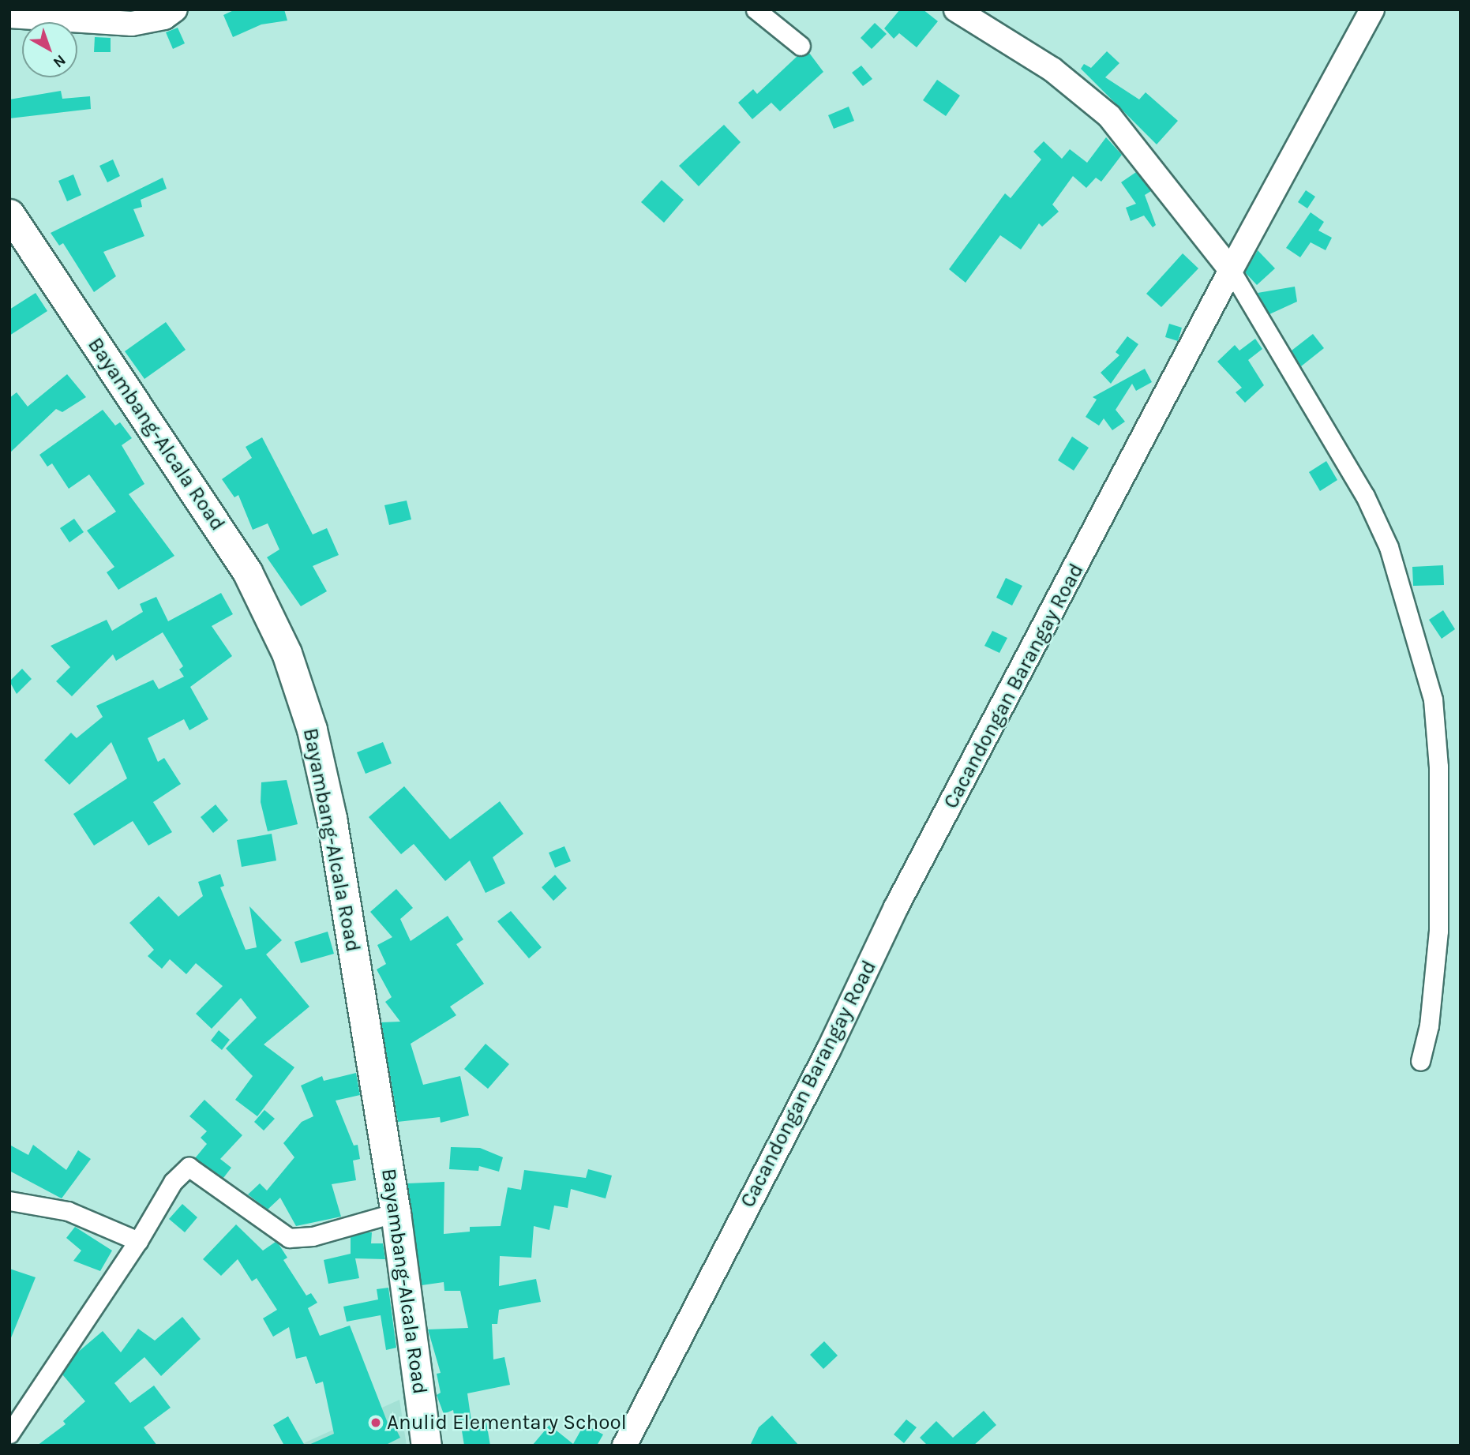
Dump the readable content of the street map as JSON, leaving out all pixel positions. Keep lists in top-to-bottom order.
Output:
{
  "streets": {
    "main road": ["Bayambang-Alcala Road"],
    "street": ["Cacandongan Barangay Road"]
  },
  "places": ["Anulid Elementary School"],
  "north": "bottom right"
}
